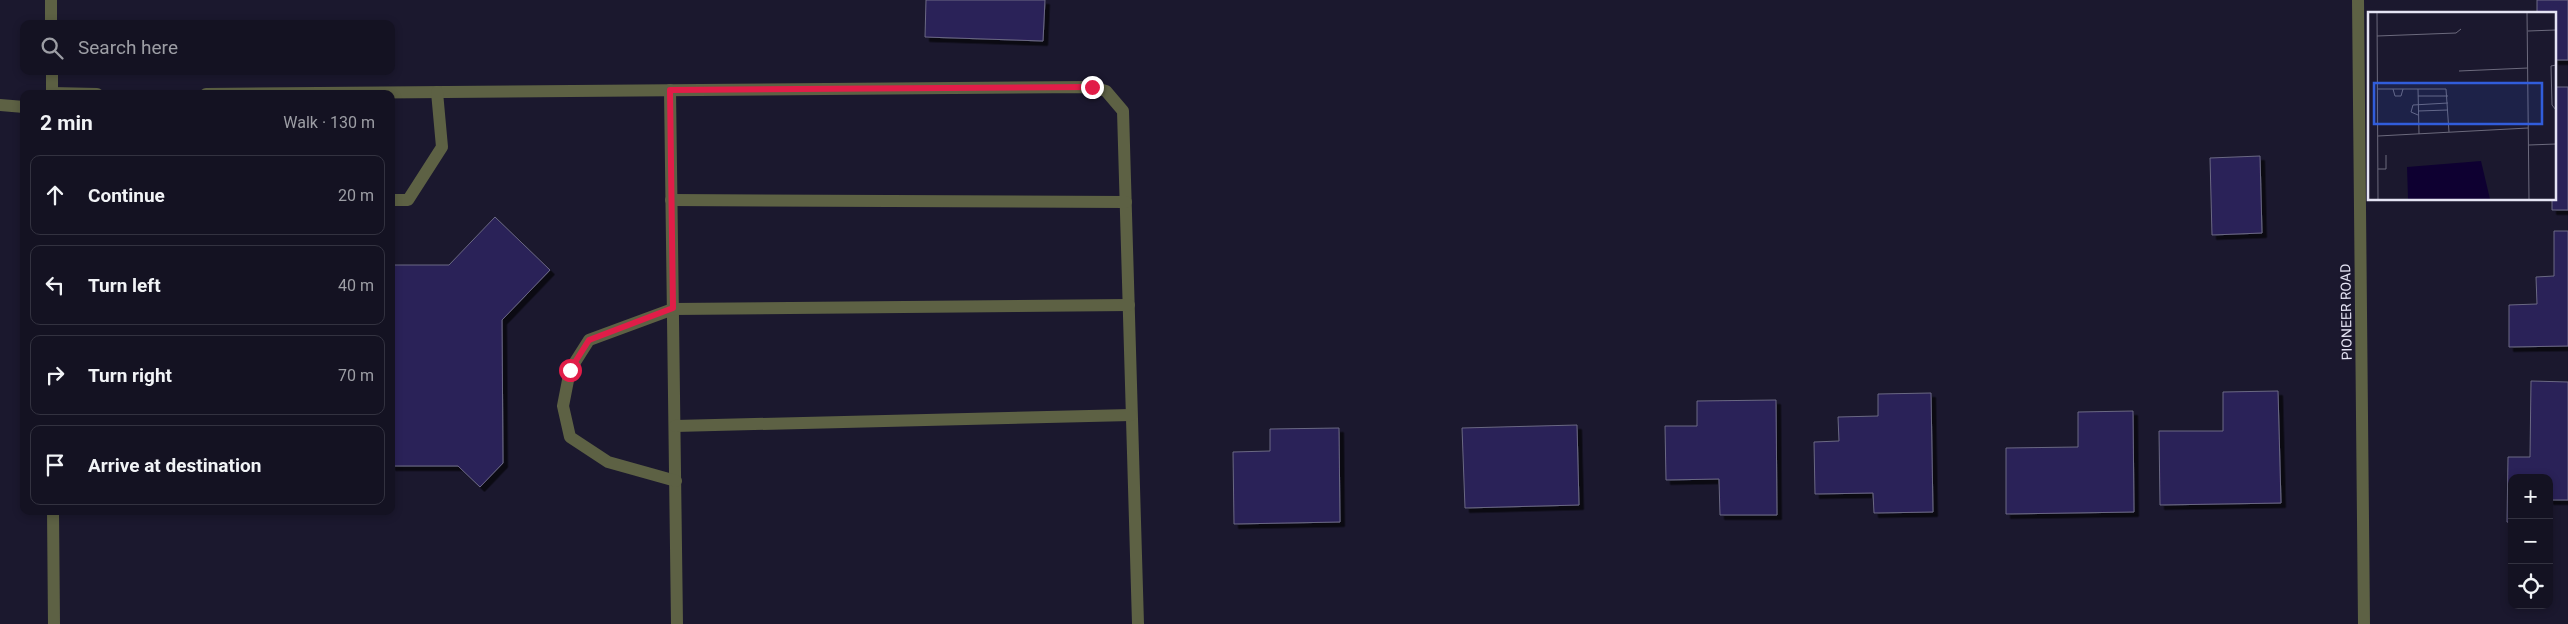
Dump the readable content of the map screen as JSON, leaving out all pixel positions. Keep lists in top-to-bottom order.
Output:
{
  "streets": {
    "street": ["PIONEER ROAD"]
  },
  "page": {
    "search": "Search here",
    "heading": ["2 min", "Walk · 130 m"],
    "list": [
      ["Continue", "20 m"],
      ["Turn left", "40 m"],
      ["Turn right", "70 m"],
      "Arrive at destination"
    ],
    "map_buttons": ["+", "−"]
  }
}
